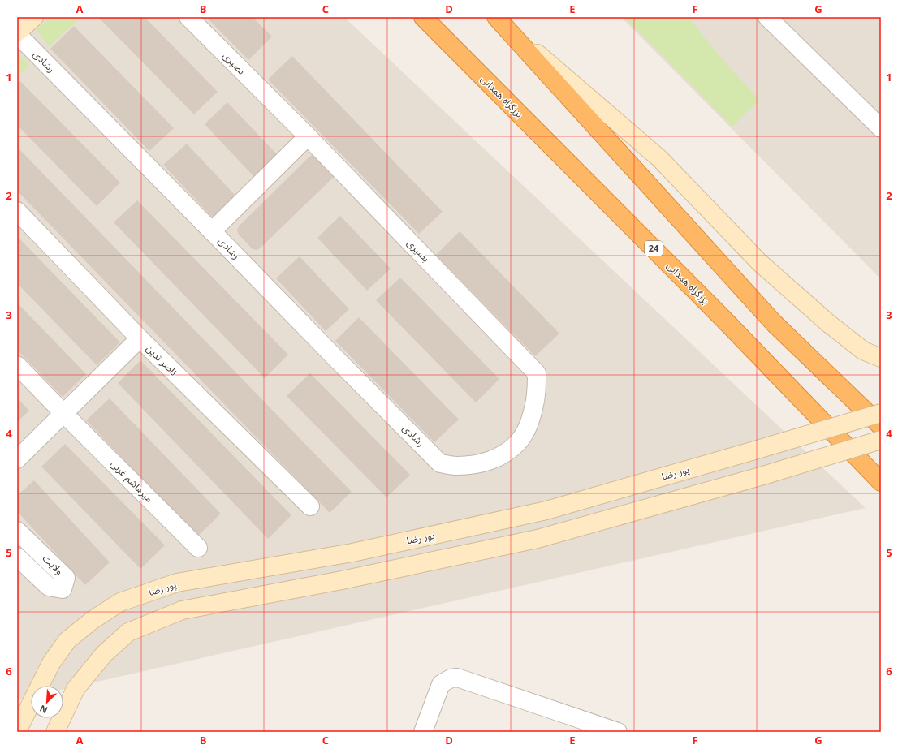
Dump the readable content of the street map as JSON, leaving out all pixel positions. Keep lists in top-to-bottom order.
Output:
{
  "streets": {
    "highway": ["بزرگراه همدانی", "24"],
    "street": [
      "رشادی",
      "بصیری",
      "ناصر تدین",
      "پور رضا",
      "میرهاشم غربی",
      "ولایت"
    ]
  },
  "crossings": [
    ["رشادی", "بصیری"]
  ],
  "north": "bottom left",
  "grid": {
    "columns": [
      "A",
      "B",
      "C",
      "D",
      "E",
      "F",
      "G"
    ],
    "rows": [
      "1",
      "2",
      "3",
      "4",
      "5",
      "6"
    ]
  }
}
